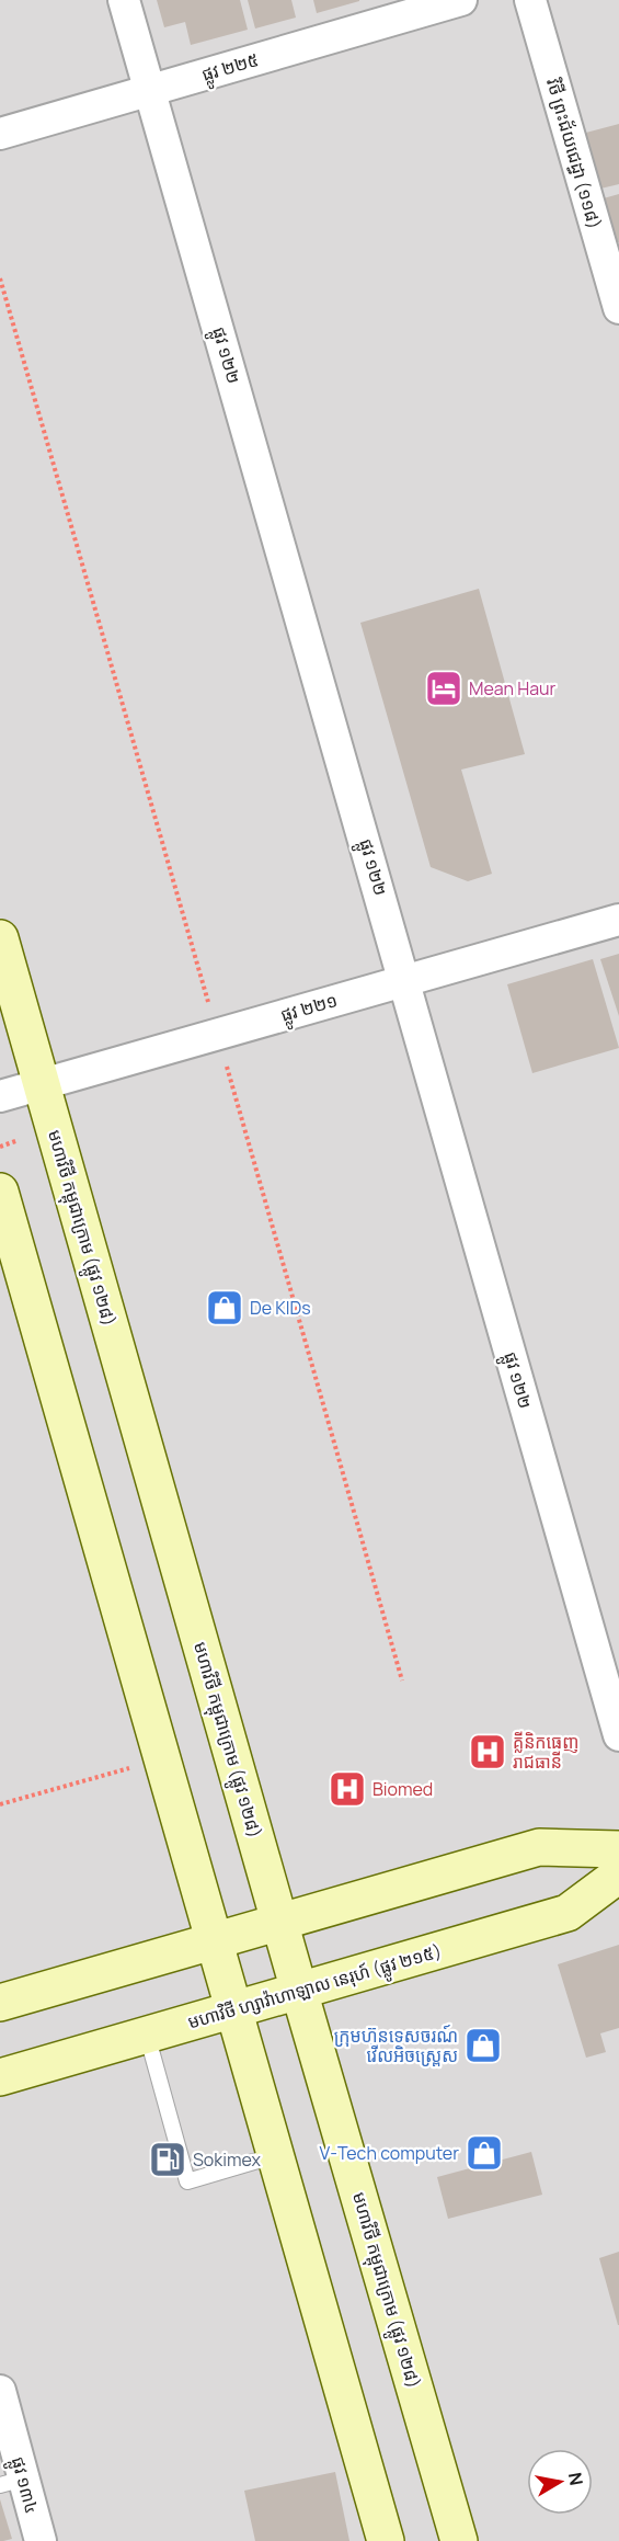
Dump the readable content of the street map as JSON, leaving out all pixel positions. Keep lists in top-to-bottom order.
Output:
{
  "streets": {
    "main road": ["មហាវិថី កម្ពុជាក្រោម (ផ្លូវ ១២៨)", "មហាវិថី ហ្សាវ៉ាហាឡាល នេរុហ៍ (ផ្លូវ ២១៥)"],
    "street": [
      "ផ្លូវ ២២៥",
      "វិថី ព្រះជ័យជេដ្ធា (១១៨)",
      "ផ្លូវ ១២២",
      "ផ្លូវ ២២១",
      "ផ្លូវ ១៣៤"
    ]
  },
  "crossings": [
    ["ផ្លូវ ២២៥", "ផ្លូវ ១២២"],
    ["ផ្លូវ ១២២", "ផ្លូវ ២២១"],
    ["ផ្លូវ ២២១", "មហាវិថី កម្ពុជាក្រោម (ផ្លូវ ១២៨)"],
    ["មហាវិថី កម្ពុជាក្រោម (ផ្លូវ ១២៨)", "មហាវិថី ហ្សាវ៉ាហាឡាល នេរុហ៍ (ផ្លូវ ២១៥)"]
  ],
  "places": {
    "hotel": ["Mean Haur"],
    "shop": ["De KIDs", "ក្រុមហ៊ុនទេសចរណ៍ វើលអិចស្រ្ពេស", "V-Tech computer"],
    "hospital": ["គ្លីនិកធ្មេញ រាជធានី", "Biomed"],
    "fuel station": ["Sokimex"]
  },
  "north": "right"
}
